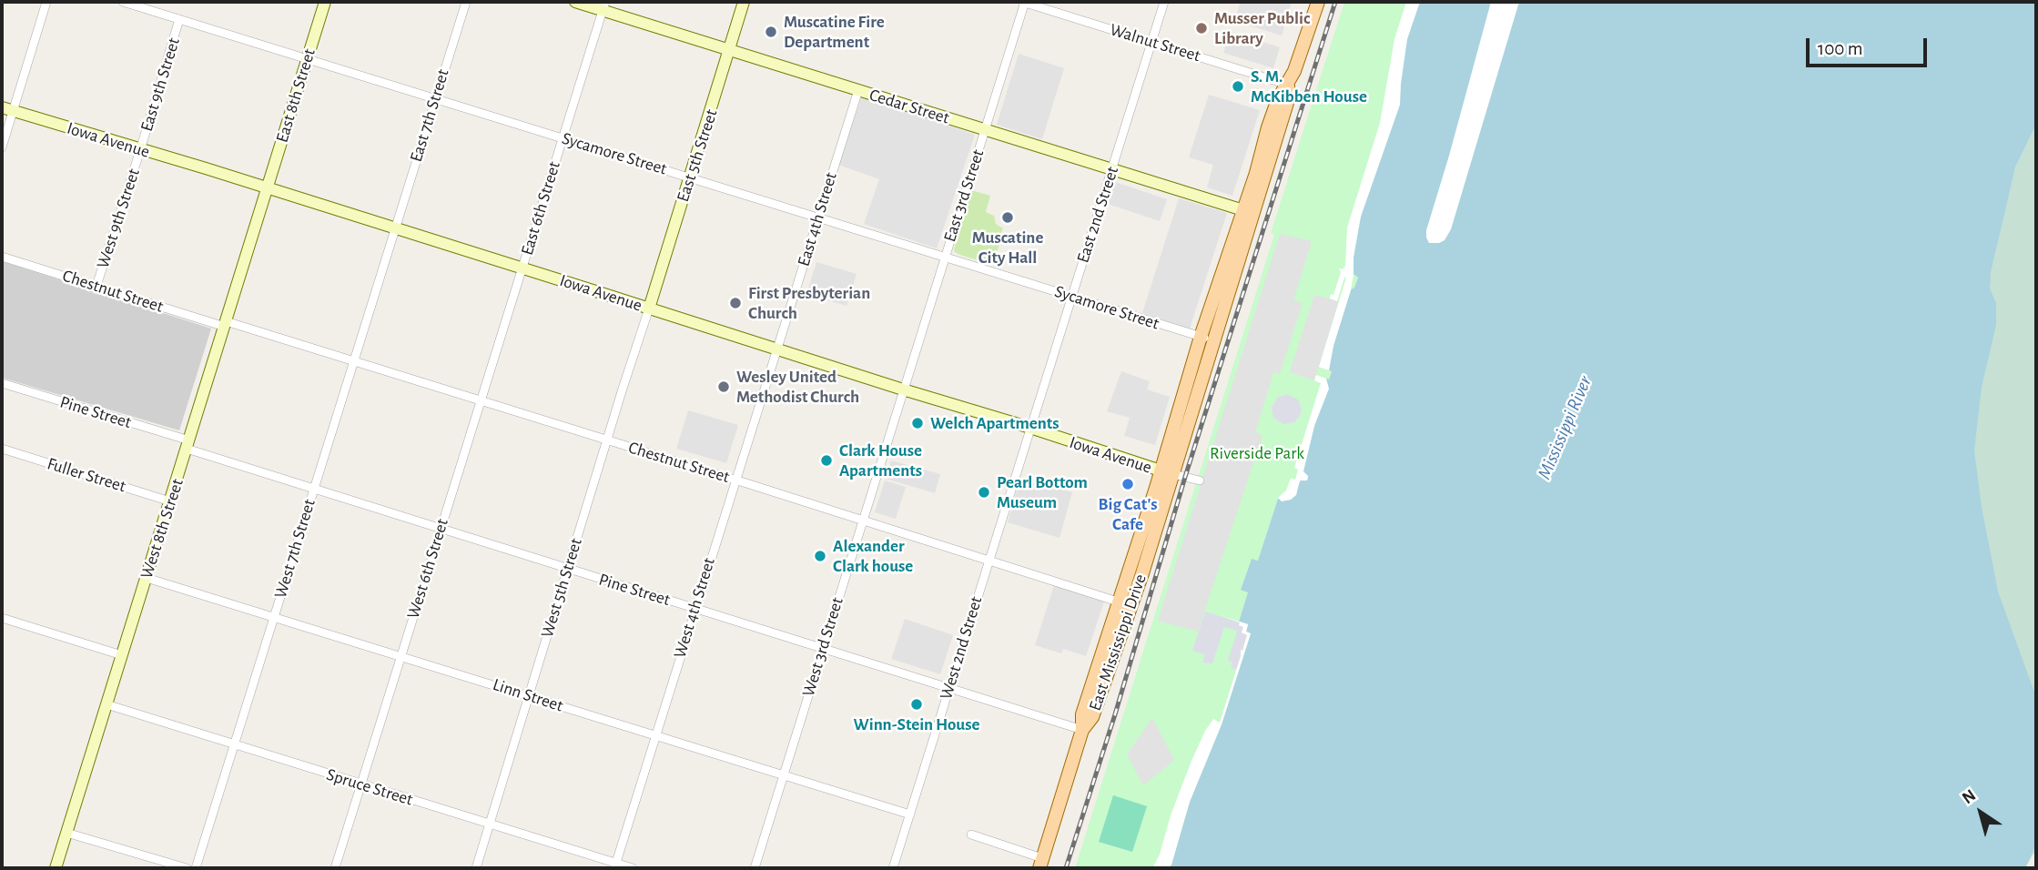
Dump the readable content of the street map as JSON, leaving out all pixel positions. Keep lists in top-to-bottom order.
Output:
{
  "streets": {
    "main road": [
      "East 8th Street",
      "Cedar Street",
      "Iowa Avenue",
      "East 5th Street",
      "West 8th Street",
      "East Mississippi Drive"
    ],
    "street": [
      "Walnut Street",
      "East 9th Street",
      "East 7th Street",
      "Sycamore Street",
      "East 3rd Street",
      "East 6th Street",
      "East 2nd Street",
      "West 9th Street",
      "East 4th Street",
      "Chestnut Street",
      "Pine Street",
      "Fuller Street",
      "West 7th Street",
      "West 6th Street",
      "West 5th Street",
      "West 4th Street",
      "West 3rd Street",
      "West 2nd Street",
      "Linn Street",
      "Spruce Street"
    ]
  },
  "crossings": [
    ["Walnut Street", "East 3rd Street"],
    ["Walnut Street", "East 2nd Street"],
    ["Walnut Street", "East Mississippi Drive"],
    ["East 9th Street", "Iowa Avenue"],
    ["East 9th Street", "Sycamore Street"],
    ["East 9th Street", "West 9th Street"],
    ["East 8th Street", "Iowa Avenue"],
    ["East 8th Street", "Sycamore Street"],
    ["East 8th Street", "West 8th Street"],
    ["Cedar Street", "East 5th Street"],
    ["Cedar Street", "East 3rd Street"],
    ["Cedar Street", "East 6th Street"],
    ["Cedar Street", "East 2nd Street"],
    ["Cedar Street", "East 4th Street"],
    ["Cedar Street", "East Mississippi Drive"],
    ["East 7th Street", "Iowa Avenue"],
    ["East 7th Street", "Sycamore Street"],
    ["East 7th Street", "West 7th Street"],
    ["Iowa Avenue", "East 5th Street"],
    ["Iowa Avenue", "East 3rd Street"],
    ["Iowa Avenue", "East 6th Street"],
    ["Iowa Avenue", "East 2nd Street"],
    ["Iowa Avenue", "West 9th Street"],
    ["Iowa Avenue", "East 4th Street"],
    ["Iowa Avenue", "West 8th Street"],
    ["Iowa Avenue", "West 7th Street"],
    ["Iowa Avenue", "West 6th Street"],
    ["Iowa Avenue", "West 5th Street"],
    ["Iowa Avenue", "West 4th Street"],
    ["Iowa Avenue", "East Mississippi Drive"],
    ["Iowa Avenue", "West 3rd Street"],
    ["Iowa Avenue", "West 2nd Street"],
    ["Sycamore Street", "East 5th Street"],
    ["Sycamore Street", "East 3rd Street"],
    ["Sycamore Street", "East 6th Street"],
    ["Sycamore Street", "East 2nd Street"],
    ["Sycamore Street", "East 4th Street"],
    ["Sycamore Street", "East Mississippi Drive"],
    ["East 5th Street", "West 5th Street"],
    ["East 3rd Street", "West 3rd Street"],
    ["East 6th Street", "West 6th Street"],
    ["East 2nd Street", "West 2nd Street"],
    ["West 9th Street", "Chestnut Street"],
    ["East 4th Street", "West 4th Street"],
    ["Chestnut Street", "West 8th Street"],
    ["Chestnut Street", "West 7th Street"],
    ["Chestnut Street", "West 6th Street"],
    ["Chestnut Street", "West 5th Street"],
    ["Chestnut Street", "West 4th Street"],
    ["Chestnut Street", "East Mississippi Drive"],
    ["Chestnut Street", "West 3rd Street"],
    ["Chestnut Street", "West 2nd Street"],
    ["Pine Street", "West 8th Street"],
    ["Pine Street", "West 7th Street"],
    ["Pine Street", "West 6th Street"],
    ["Pine Street", "West 5th Street"],
    ["Pine Street", "West 4th Street"],
    ["Pine Street", "East Mississippi Drive"],
    ["Pine Street", "West 3rd Street"],
    ["Pine Street", "West 2nd Street"],
    ["Fuller Street", "West 8th Street"],
    ["West 8th Street", "Linn Street"],
    ["West 8th Street", "Spruce Street"],
    ["West 7th Street", "Linn Street"],
    ["West 7th Street", "Spruce Street"],
    ["West 6th Street", "Linn Street"],
    ["West 6th Street", "Spruce Street"],
    ["West 5th Street", "Linn Street"],
    ["West 5th Street", "Spruce Street"],
    ["West 4th Street", "Linn Street"],
    ["West 4th Street", "Spruce Street"],
    ["West 3rd Street", "Linn Street"],
    ["West 2nd Street", "Linn Street"]
  ],
  "water": ["Mississippi River"],
  "parks": ["Riverside Park"],
  "places": [
    "Musser Public Library",
    "Muscatine Fire Department",
    "S. M. McKibben House",
    "Muscatine City Hall",
    "First Presbyterian Church",
    "Wesley United Methodist Church",
    "Welch Apartments",
    "Clark House Apartments",
    "Big Cat's Cafe",
    "Pearl Bottom Museum",
    "Alexander Clark house",
    "Winn-Stein House"
  ],
  "scale_bar": "100 m",
  "north": "top left"
}
